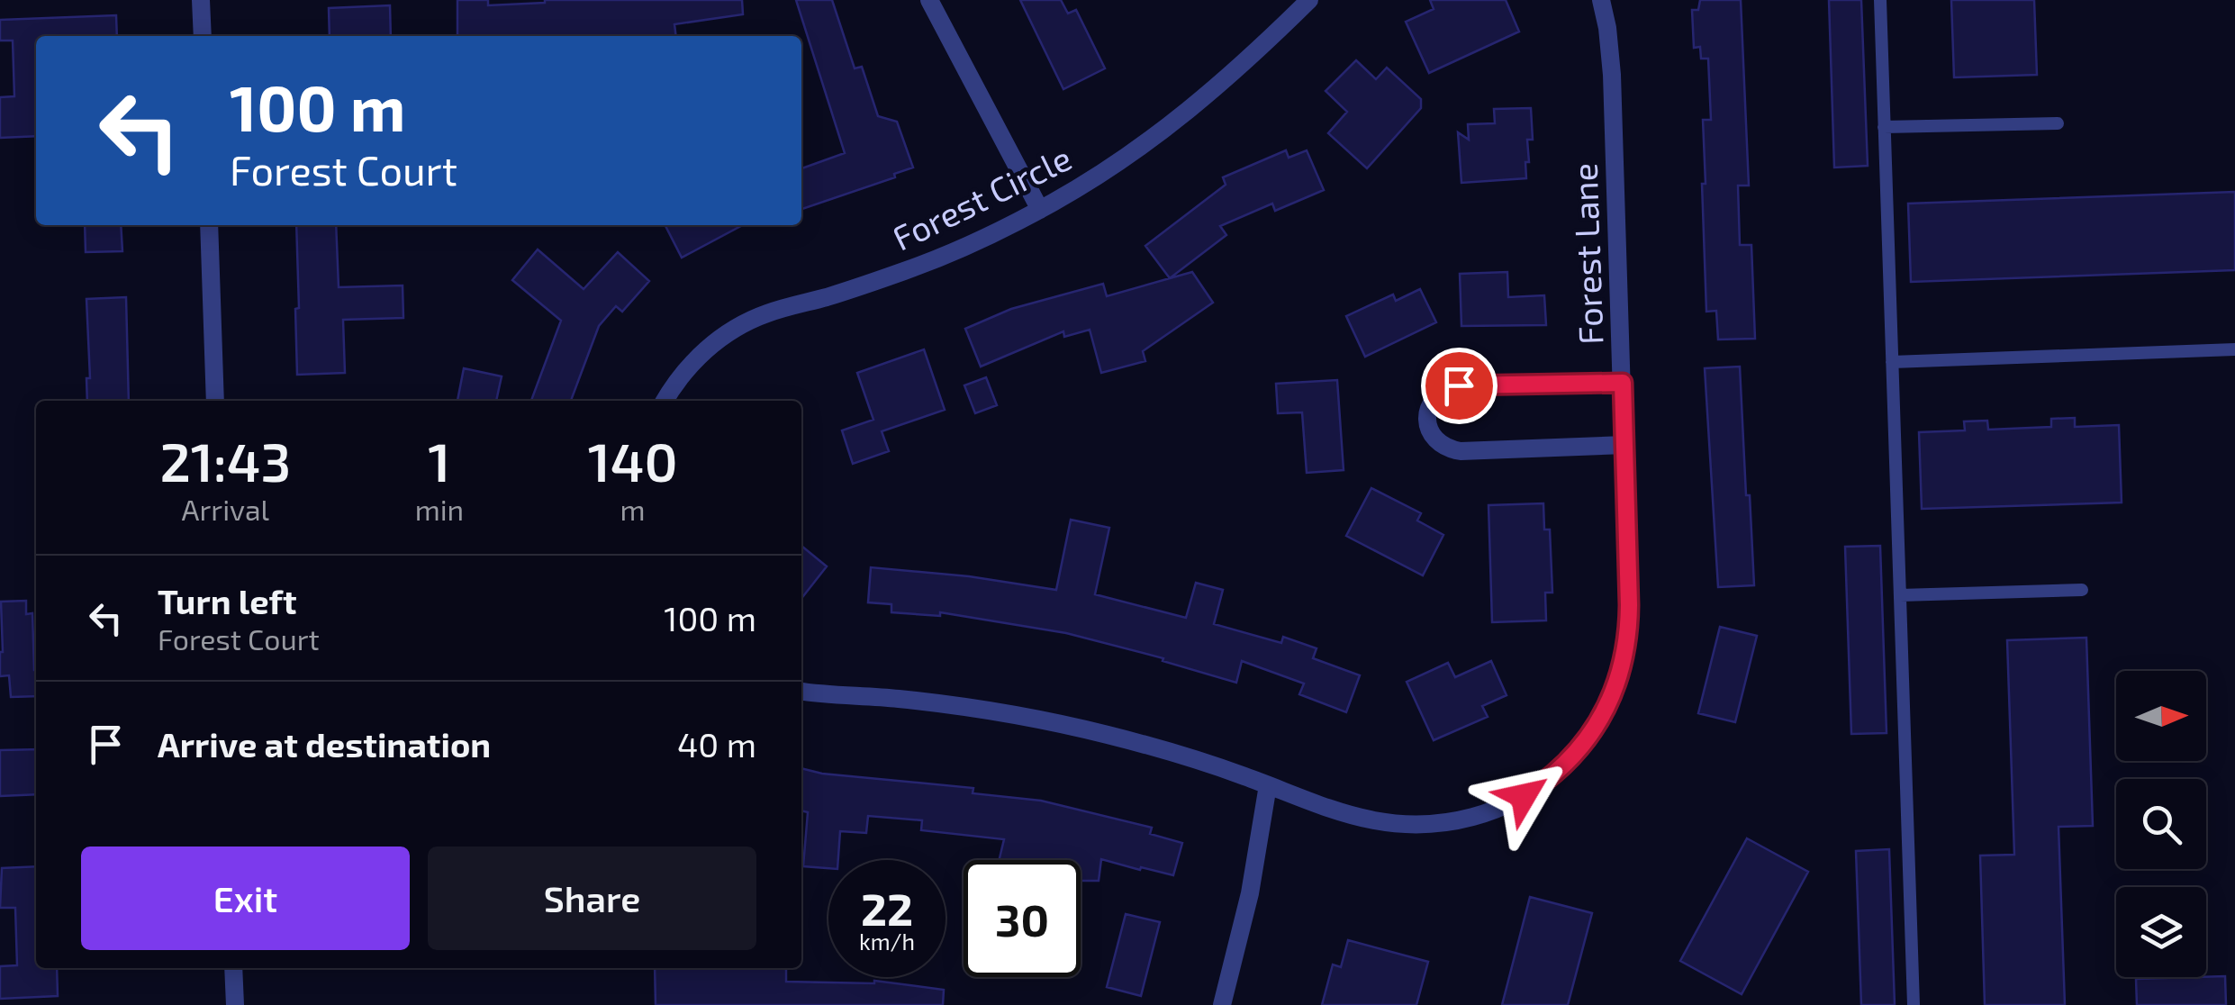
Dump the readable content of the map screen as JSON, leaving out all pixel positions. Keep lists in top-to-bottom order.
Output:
{
  "streets": {
    "street": ["Forest Circle", "Forest Lane"]
  },
  "north": "right",
  "page": {
    "turn": ["100 m", "Forest Court"],
    "eta": [
      "21:43",
      "Arrival",
      "1",
      "min",
      "140",
      "m"
    ],
    "list": [
      {
        "name": "Turn left",
        "note": "Forest Court",
        "value": "100 m"
      },
      {
        "name": "Arrive at destination",
        "value": "40 m"
      }
    ],
    "buttons": ["Exit", "Share"],
    "speed": "22 km/h",
    "limit": "30"
  }
}
